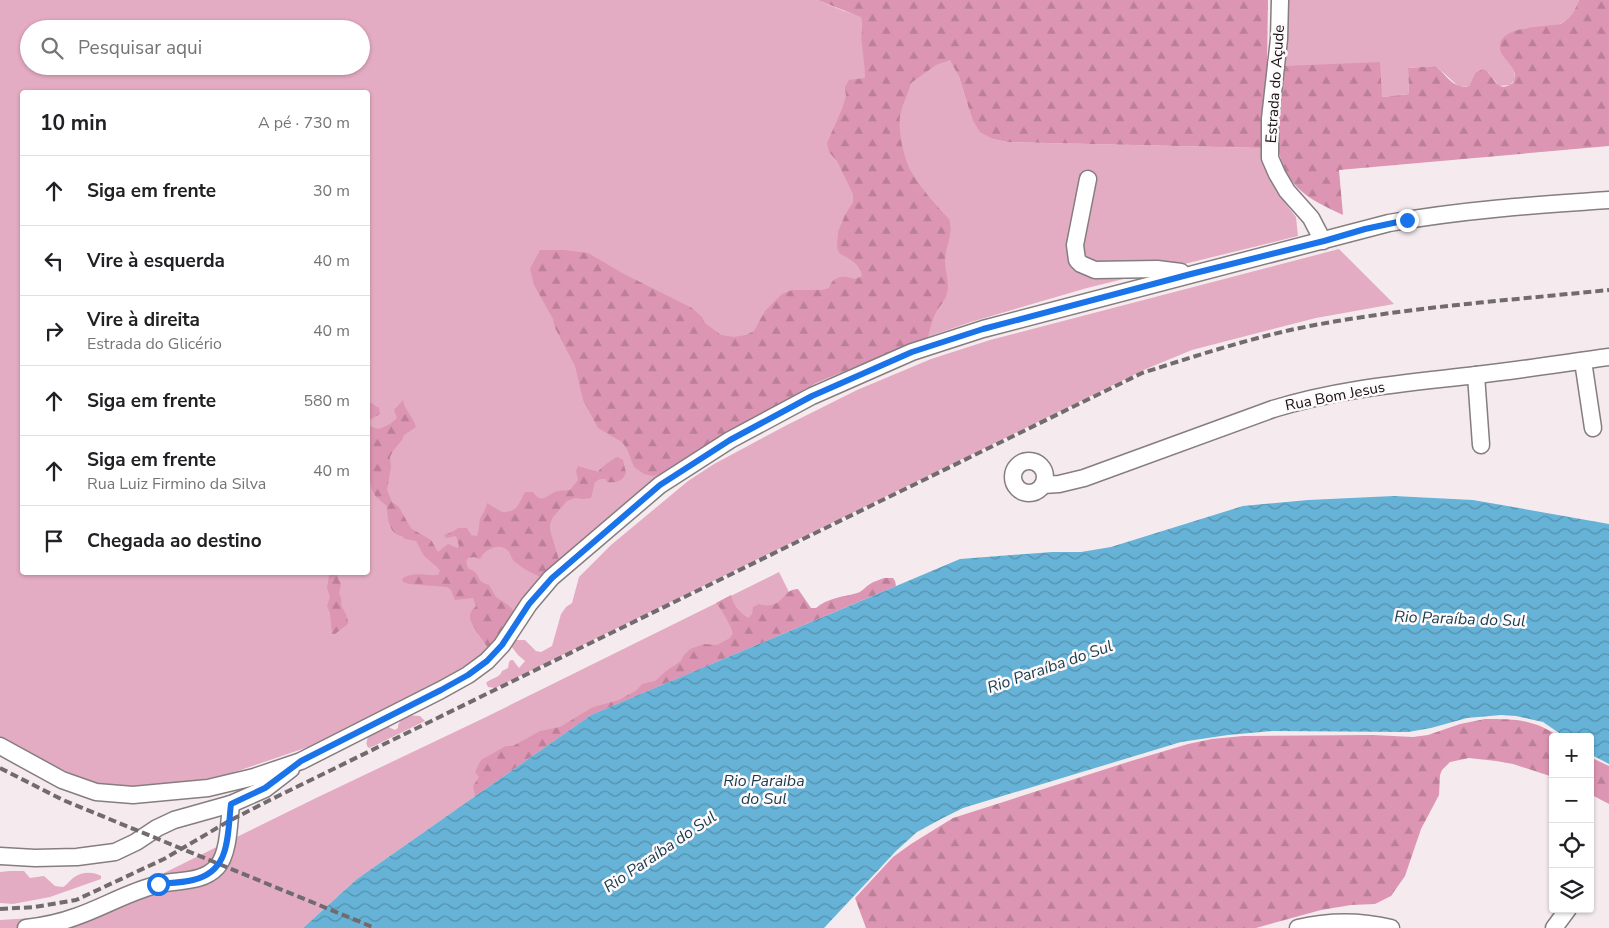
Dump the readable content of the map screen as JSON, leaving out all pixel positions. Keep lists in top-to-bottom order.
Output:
{
  "streets": {
    "street": ["Estrada do Açude", "Rua Bom Jesus"]
  },
  "water": ["Rio Paraíba do Sul", "Rio Paraiba do Sul"],
  "page": {
    "search": "Pesquisar aqui",
    "heading": ["10 min", "A pé · 730 m"],
    "list": [
      ["Siga em frente", "30 m"],
      ["Vire à esquerda", "40 m"],
      ["Vire à direita", "Estrada do Glicério", "40 m"],
      ["Siga em frente", "580 m"],
      ["Siga em frente", "Rua Luiz Firmino da Silva", "40 m"],
      "Chegada ao destino"
    ],
    "map_buttons": ["+", "−"]
  }
}
